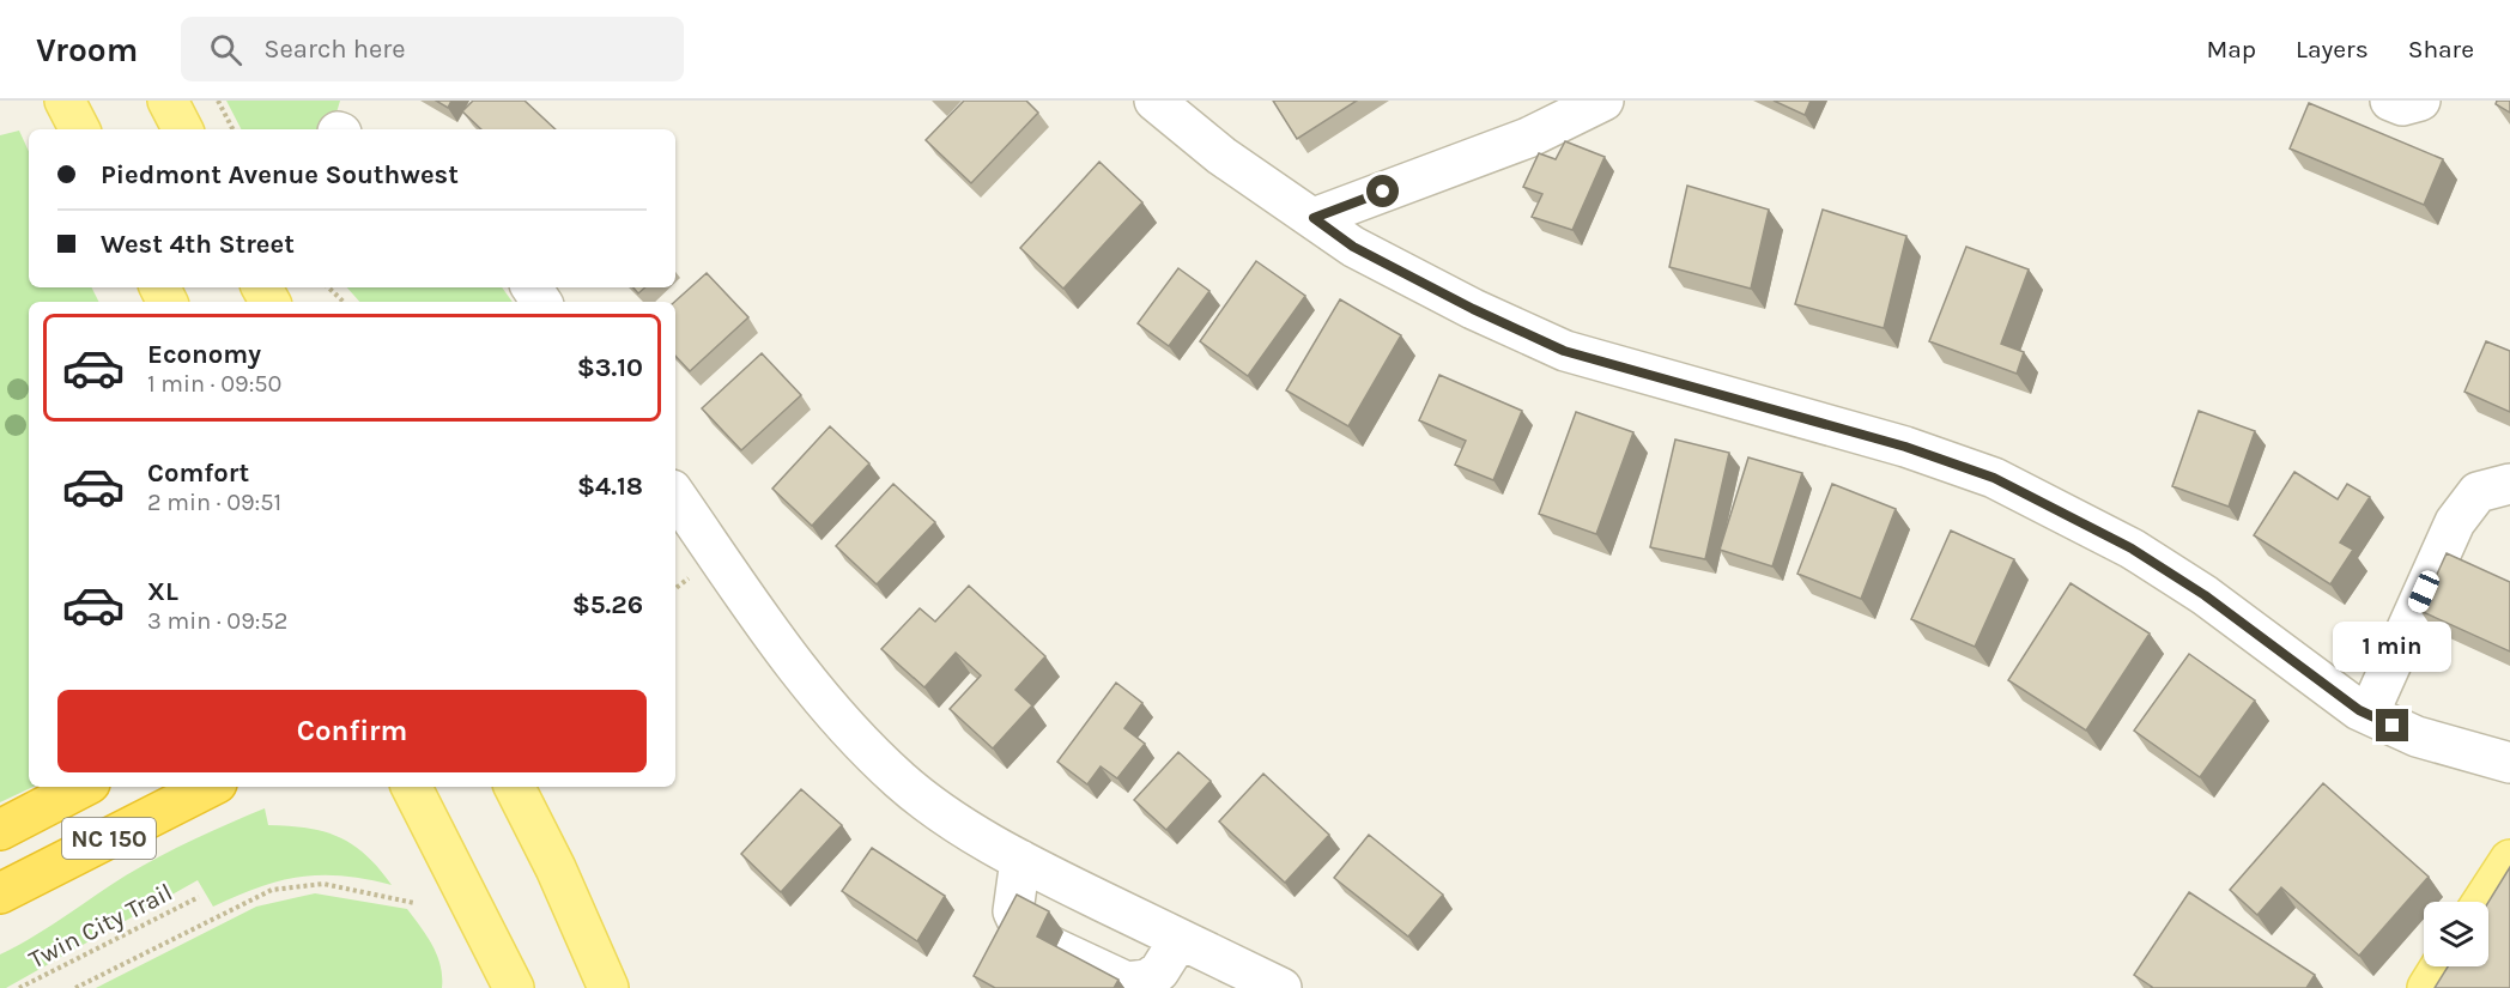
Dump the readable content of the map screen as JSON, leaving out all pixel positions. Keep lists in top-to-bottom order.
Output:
{
  "streets": {
    "highway": ["NC 150"],
    "path": ["Twin City Trail"]
  },
  "page": {
    "header": "Vroom",
    "search": "Search here",
    "nav": ["Map", "Layers", "Share"],
    "banner": ["Piedmont Avenue Southwest", "West 4th Street"],
    "list": [
      {
        "name": "Economy",
        "note": "1 min · 09:50",
        "value": "$3.10"
      },
      {
        "name": "Comfort",
        "note": "2 min · 09:51",
        "value": "$4.18"
      },
      {
        "name": "XL",
        "note": "3 min · 09:52",
        "value": "$5.26"
      }
    ],
    "bubble": "1 min",
    "buttons": "Confirm"
  }
}
